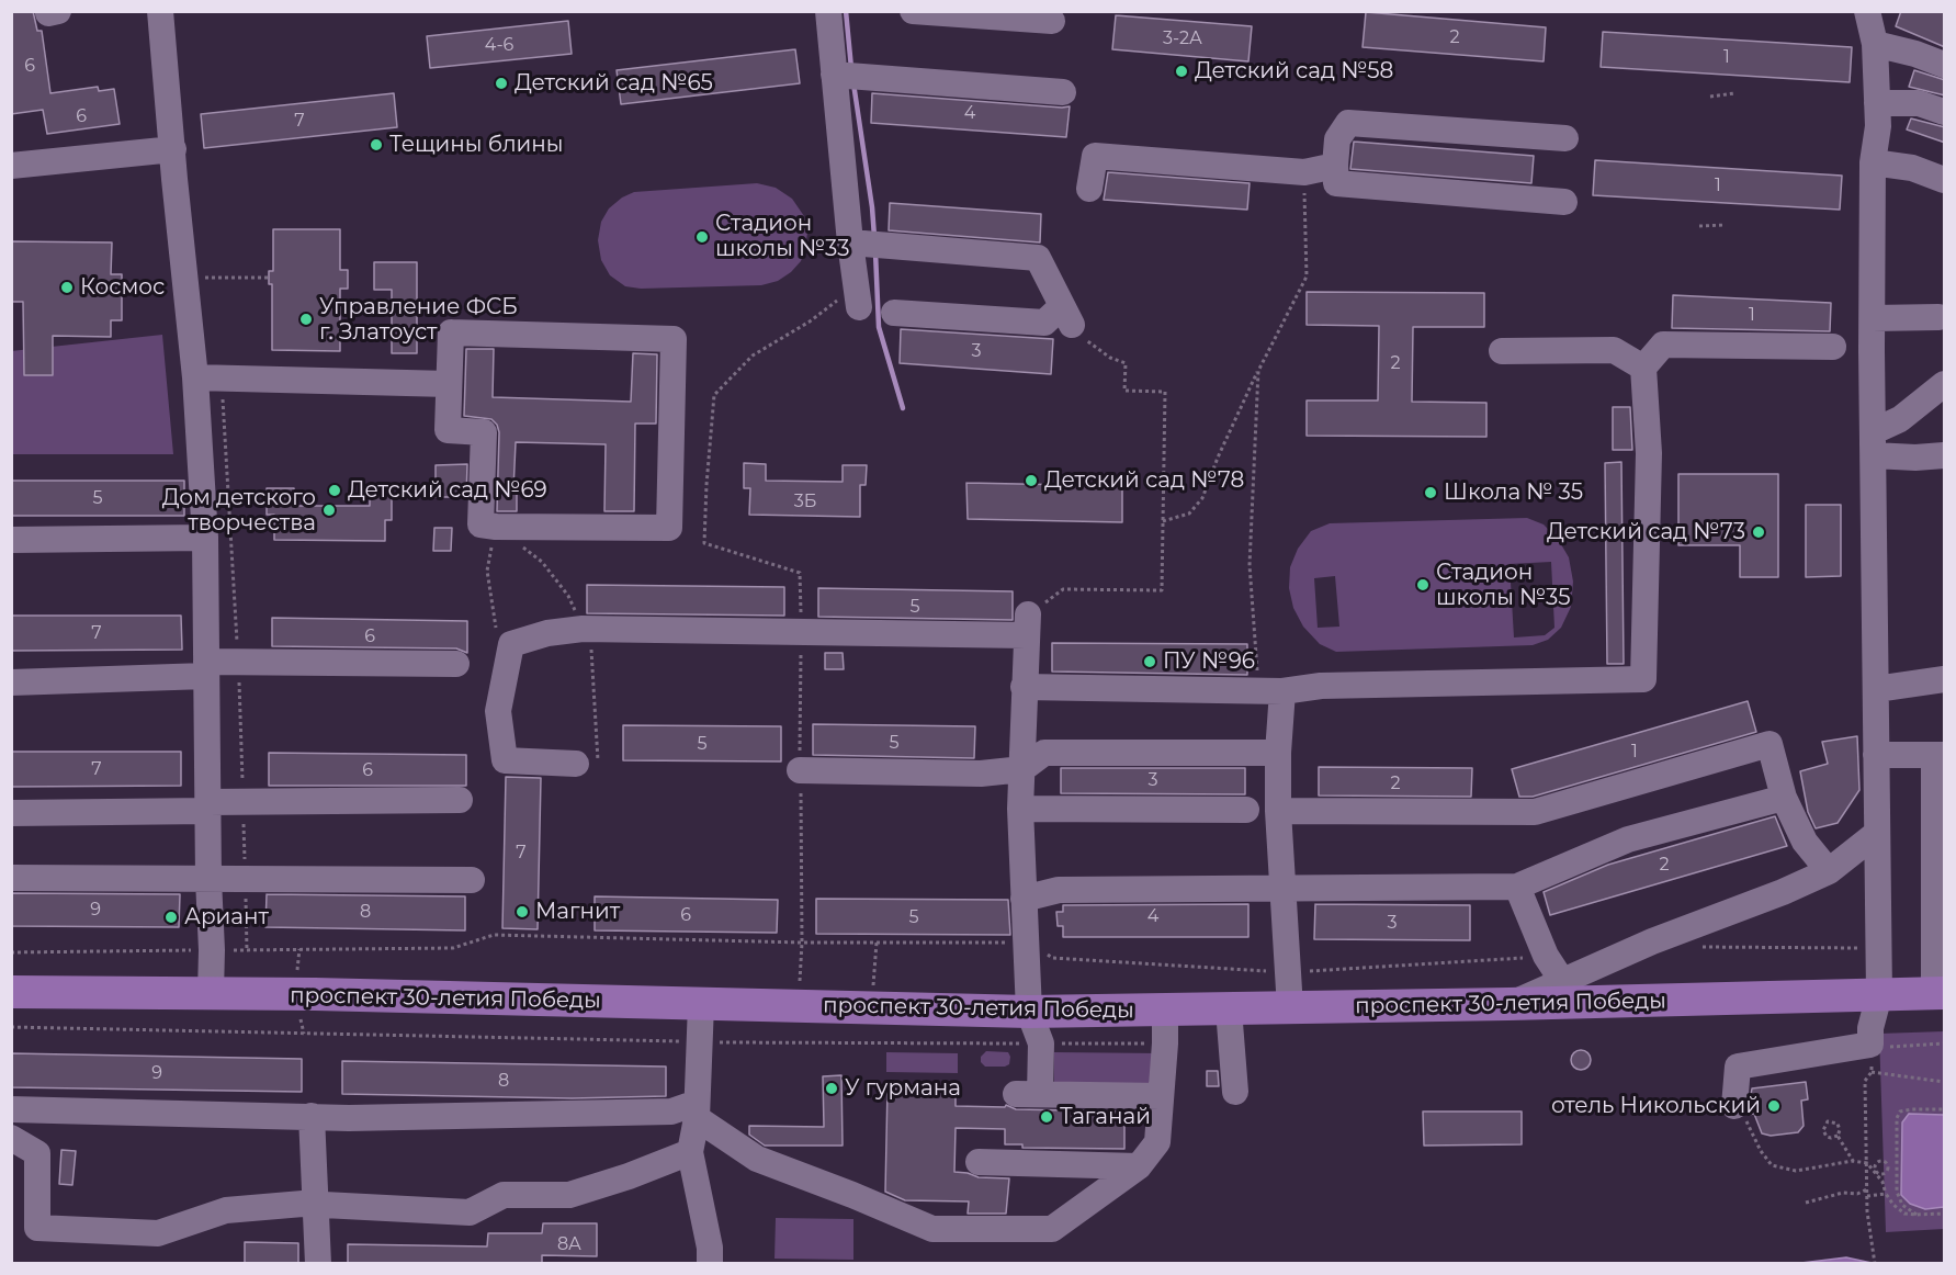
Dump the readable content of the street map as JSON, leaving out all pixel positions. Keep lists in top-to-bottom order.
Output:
{
  "streets": {
    "main road": ["проспект 30-летия Победы"]
  },
  "places": [
    "Детский сад №58",
    "Детский сад №65",
    "Тещины блины",
    "Стадион школы №33",
    "Космос",
    "Управление ФСБ г. Златоуст",
    "Детский сад №78",
    "Детский сад №69",
    "Школа № 35",
    "Дом детского творчества",
    "Детский сад №73",
    "Стадион школы №35",
    "ПУ №96",
    "Магнит",
    "Ариант",
    "У гурмана",
    "отель Никольский",
    "Таганай"
  ],
  "house_numbers": [
    "2",
    "3-2А",
    "4-6",
    "1",
    "6",
    "4",
    "6",
    "7",
    "1",
    "1",
    "3",
    "2",
    "5",
    "3Б",
    "5",
    "7",
    "6",
    "5",
    "5",
    "1",
    "7",
    "6",
    "3",
    "2",
    "7",
    "2",
    "9",
    "8",
    "6",
    "4",
    "5",
    "3",
    "9",
    "8",
    "8А"
  ]
}
